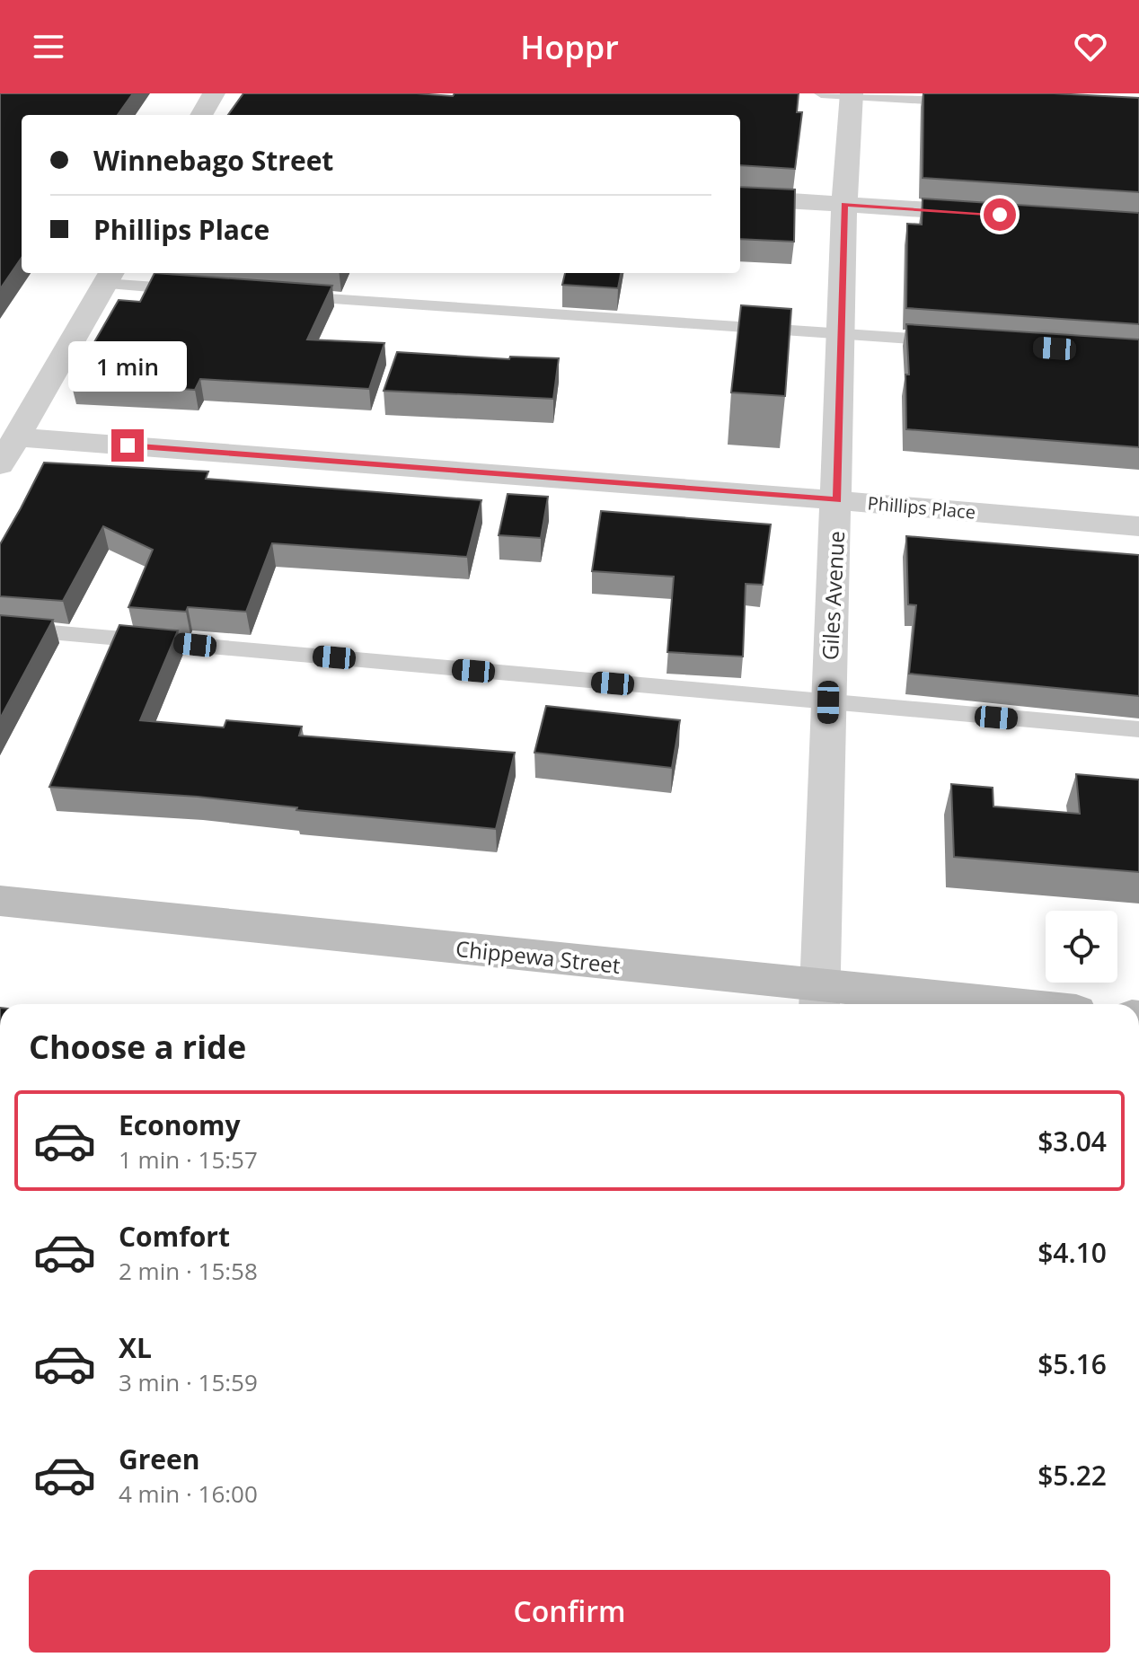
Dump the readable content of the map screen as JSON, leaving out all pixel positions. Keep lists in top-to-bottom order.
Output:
{
  "streets": {
    "main road": ["Chippewa Street"],
    "street": ["Phillips Place", "Giles Avenue"]
  },
  "crossings": [
    ["Phillips Place", "Giles Avenue"],
    ["Giles Avenue", "Chippewa Street"]
  ],
  "page": {
    "header": "Hoppr",
    "banner": ["Winnebago Street", "Phillips Place"],
    "bubble": "1 min",
    "heading": "Choose a ride",
    "list": [
      {
        "name": "Economy",
        "note": "1 min · 15:57",
        "value": "$3.04"
      },
      {
        "name": "Comfort",
        "note": "2 min · 15:58",
        "value": "$4.10"
      },
      {
        "name": "XL",
        "note": "3 min · 15:59",
        "value": "$5.16"
      },
      {
        "name": "Green",
        "note": "4 min · 16:00",
        "value": "$5.22"
      }
    ],
    "buttons": "Confirm"
  }
}
